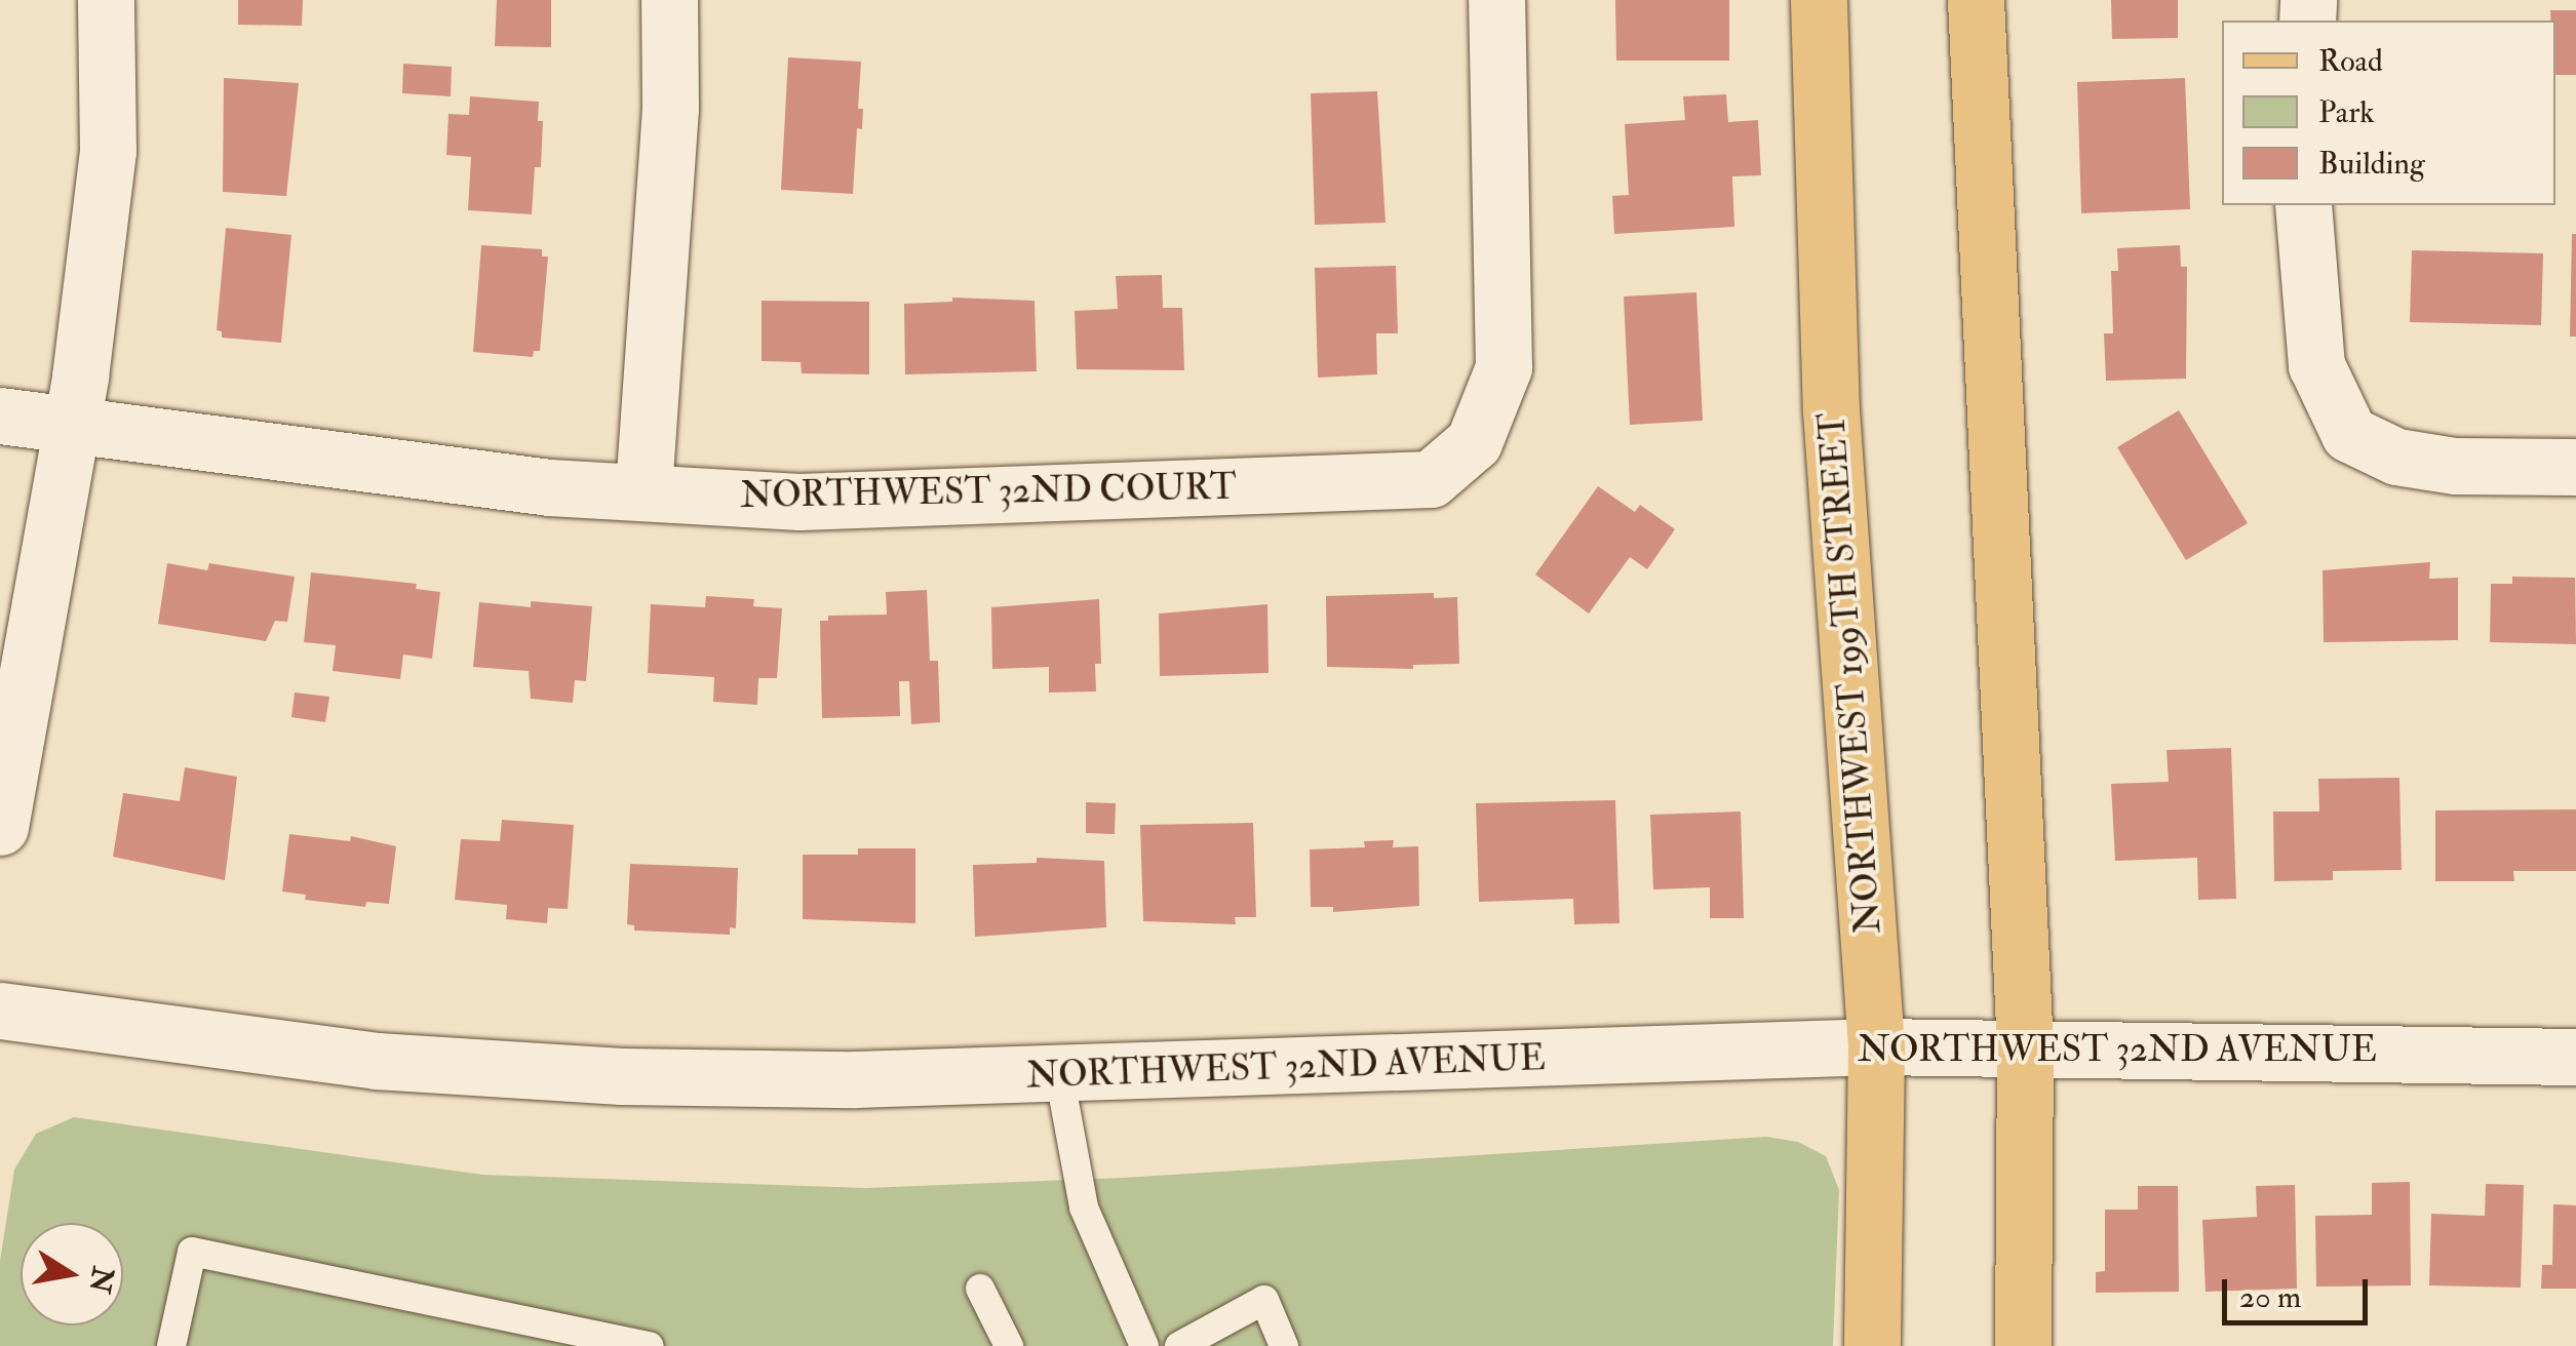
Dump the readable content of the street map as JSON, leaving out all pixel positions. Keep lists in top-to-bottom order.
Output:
{
  "streets": {
    "main road": ["NORTHWEST 199TH STREET"],
    "street": ["NORTHWEST 32ND COURT", "NORTHWEST 32ND AVENUE"]
  },
  "crossings": [
    ["NORTHWEST 199TH STREET", "NORTHWEST 32ND AVENUE"]
  ],
  "legend": ["Road", "Park", "Building"],
  "scale_bar": "20 m",
  "north": "right"
}
